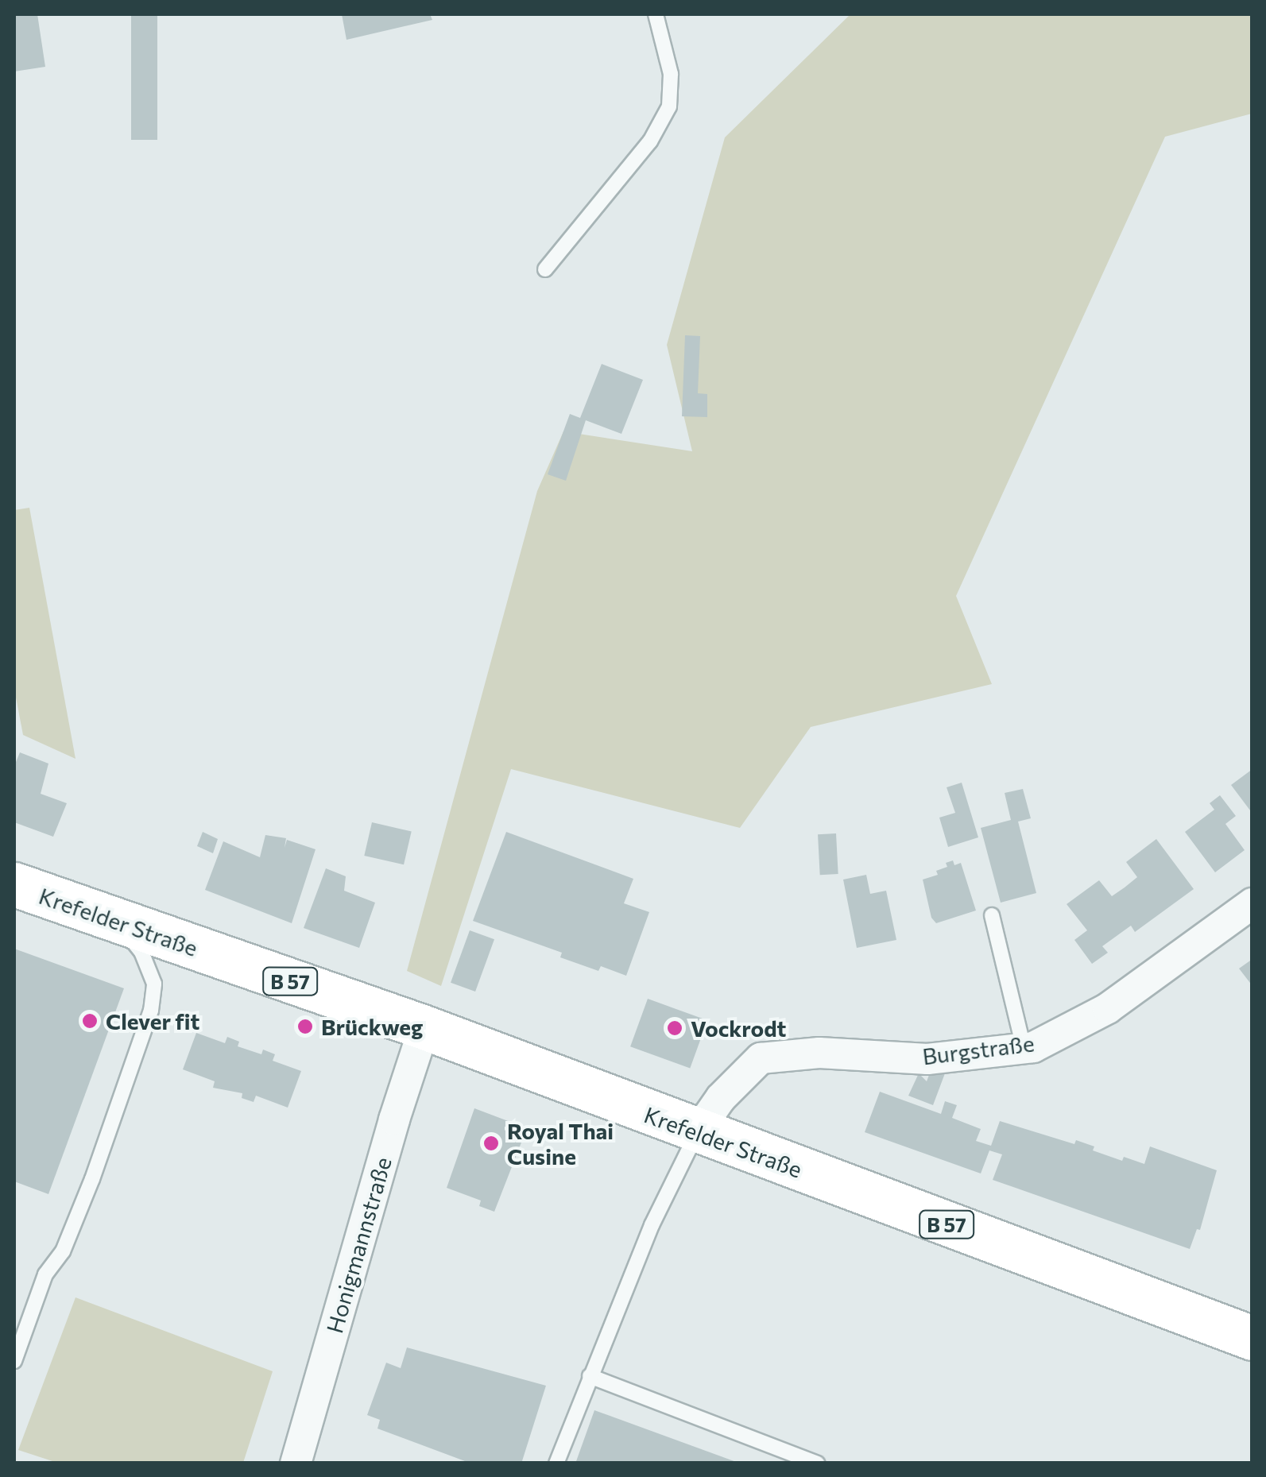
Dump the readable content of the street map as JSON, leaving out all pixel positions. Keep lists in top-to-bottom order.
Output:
{
  "streets": {
    "main road": ["Krefelder Straße", "B 57"],
    "street": ["Burgstraße", "Honigmannstraße"]
  },
  "crossings": [
    ["Krefelder Straße", "Burgstraße"],
    ["Krefelder Straße", "Honigmannstraße"]
  ],
  "places": [
    "Clever fit",
    "Brückweg",
    "Vockrodt",
    "Royal Thai Cusine"
  ]
}
